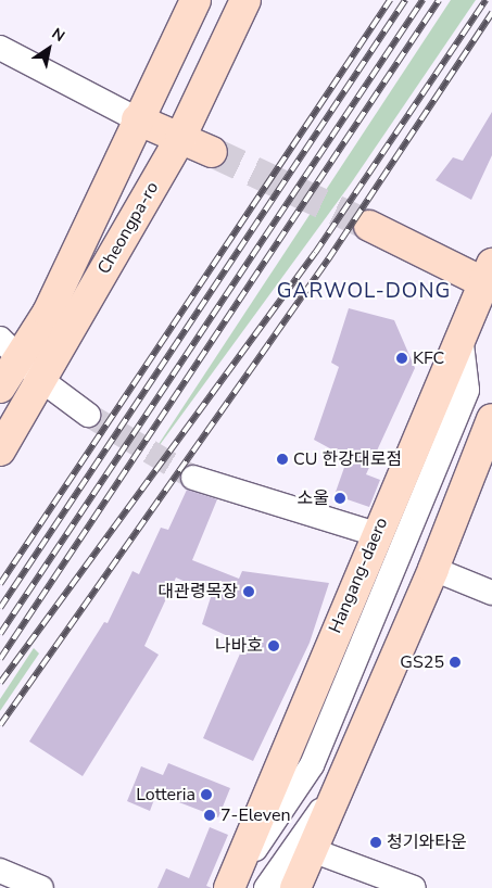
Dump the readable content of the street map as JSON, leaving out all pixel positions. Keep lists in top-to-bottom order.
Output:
{
  "streets": {
    "main road": ["Cheongpa-ro", "Hangang-daero"]
  },
  "districts": ["GARWOL-DONG"],
  "places": [
    "KFC",
    "CU 한강대로점",
    "소울",
    "대관령목장",
    "나바호",
    "GS25",
    "Lotteria",
    "7-Eleven",
    "청기와타운"
  ],
  "north": "top right"
}
